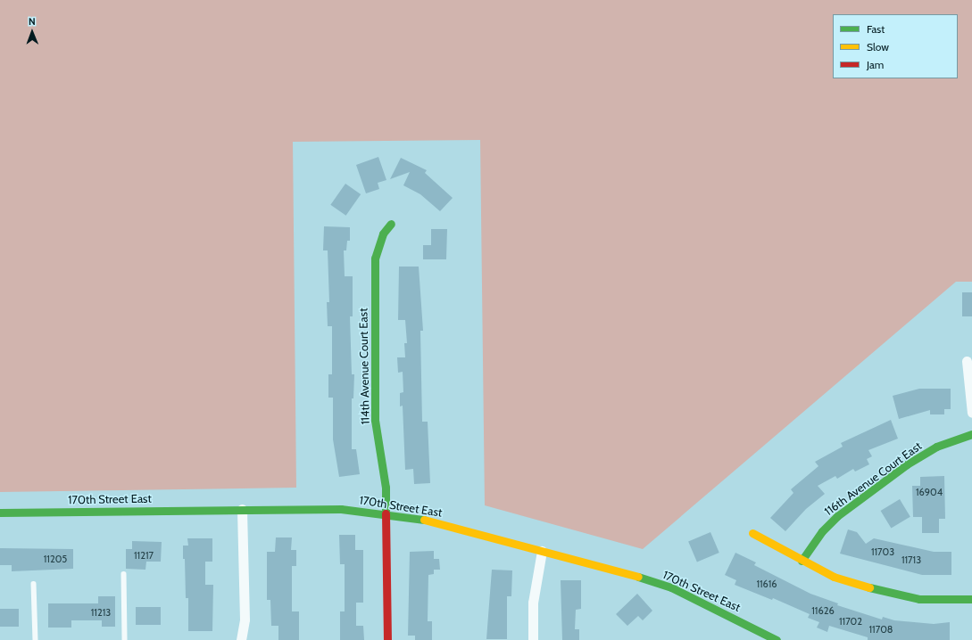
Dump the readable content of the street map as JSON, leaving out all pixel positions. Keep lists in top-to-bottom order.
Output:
{
  "streets": {
    "street": ["114th Avenue Court East", "116th Avenue Court East", "170th Street East"]
  },
  "crossings": [
    ["114th Avenue Court East", "170th Street East"]
  ],
  "house_numbers": [
    "16904",
    "11703",
    "11217",
    "11205",
    "11713",
    "11616",
    "11626",
    "11213",
    "11702",
    "11708"
  ],
  "legend": ["Fast", "Slow", "Jam"],
  "north": "top"
}
